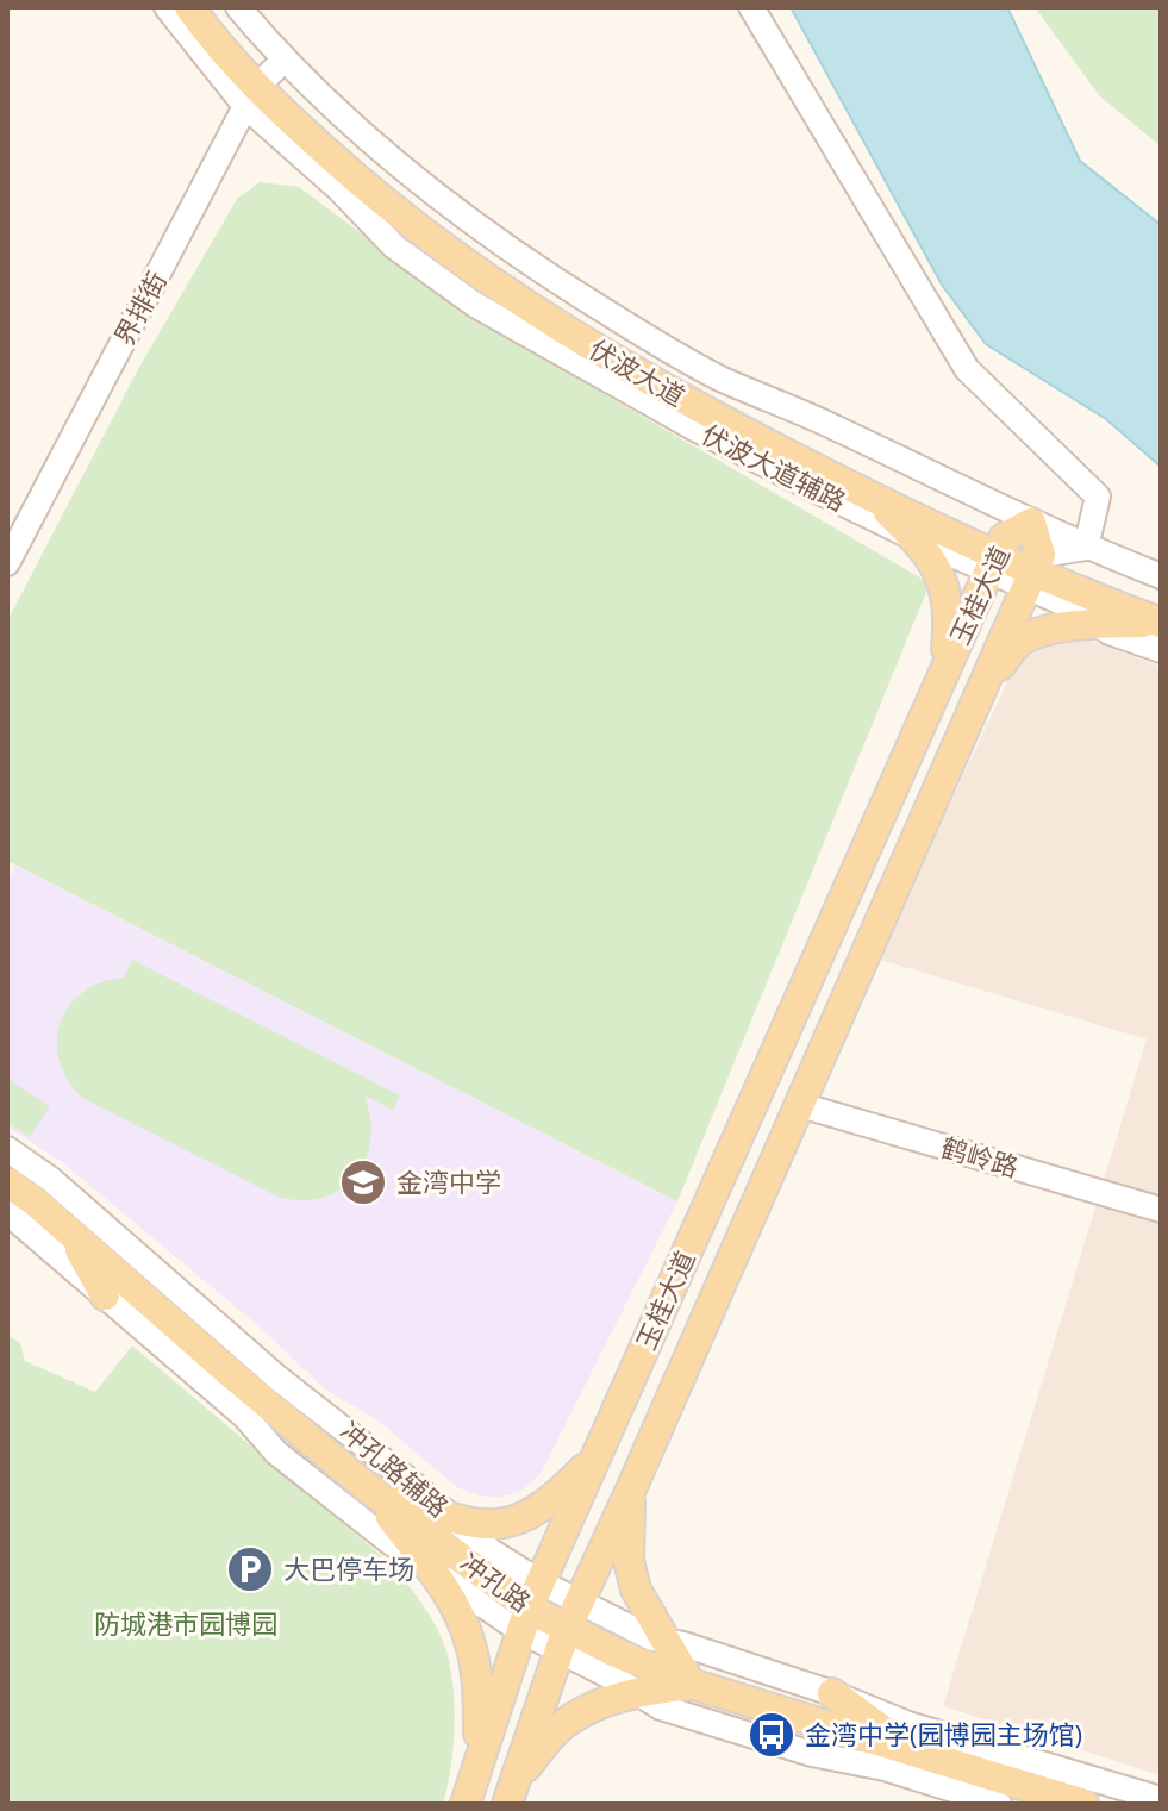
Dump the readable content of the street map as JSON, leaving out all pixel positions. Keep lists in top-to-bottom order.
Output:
{
  "streets": {
    "main road": ["伏波大道", "玉桂大道", "冲孔路"],
    "street": [
      "界排街",
      "伏波大道辅路",
      "鹤岭路",
      "冲孔路辅路"
    ]
  },
  "crossings": [
    ["界排街", "伏波大道"],
    ["伏波大道", "伏波大道辅路"],
    ["伏波大道", "玉桂大道"],
    ["伏波大道辅路", "玉桂大道"],
    ["玉桂大道", "鹤岭路"],
    ["玉桂大道", "冲孔路辅路"],
    ["玉桂大道", "冲孔路"],
    ["冲孔路辅路", "冲孔路"]
  ],
  "parks": ["防城港市园博园"],
  "places": {
    "school or university": ["金湾中学"],
    "parking": ["大巴停车场"],
    "bus stop": ["金湾中学(园博园主场馆)"]
  }
}
